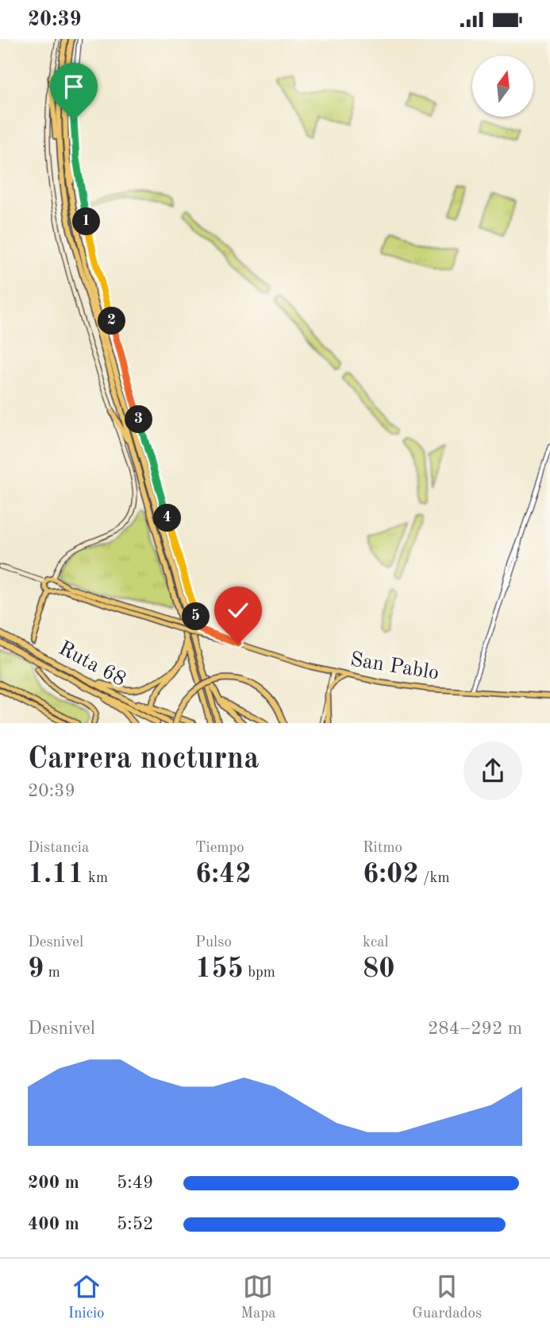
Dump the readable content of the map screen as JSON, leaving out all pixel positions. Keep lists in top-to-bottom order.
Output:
{
  "streets": {
    "highway": ["Ruta 68"],
    "main road": ["San Pablo"]
  },
  "north": "top",
  "page": {
    "status": "20:39",
    "pins": [
      "1",
      "2",
      "3",
      "4",
      "5"
    ],
    "heading": ["Carrera nocturna", "20:39"],
    "stats": [
      ["Distancia", "1.11 km"],
      ["Tiempo", "6:42"],
      ["Ritmo", "6:02 /km"],
      ["Desnivel", "9 m"],
      ["Pulso", "155 bpm"],
      ["kcal", "80"]
    ],
    "chart": ["Desnivel", "284–292 m"],
    "list": [
      {
        "name": "200 m",
        "note": "5:49"
      },
      {
        "name": "400 m",
        "note": "5:52"
      }
    ],
    "tabs": ["Inicio", "Mapa", "Guardados"]
  }
}
